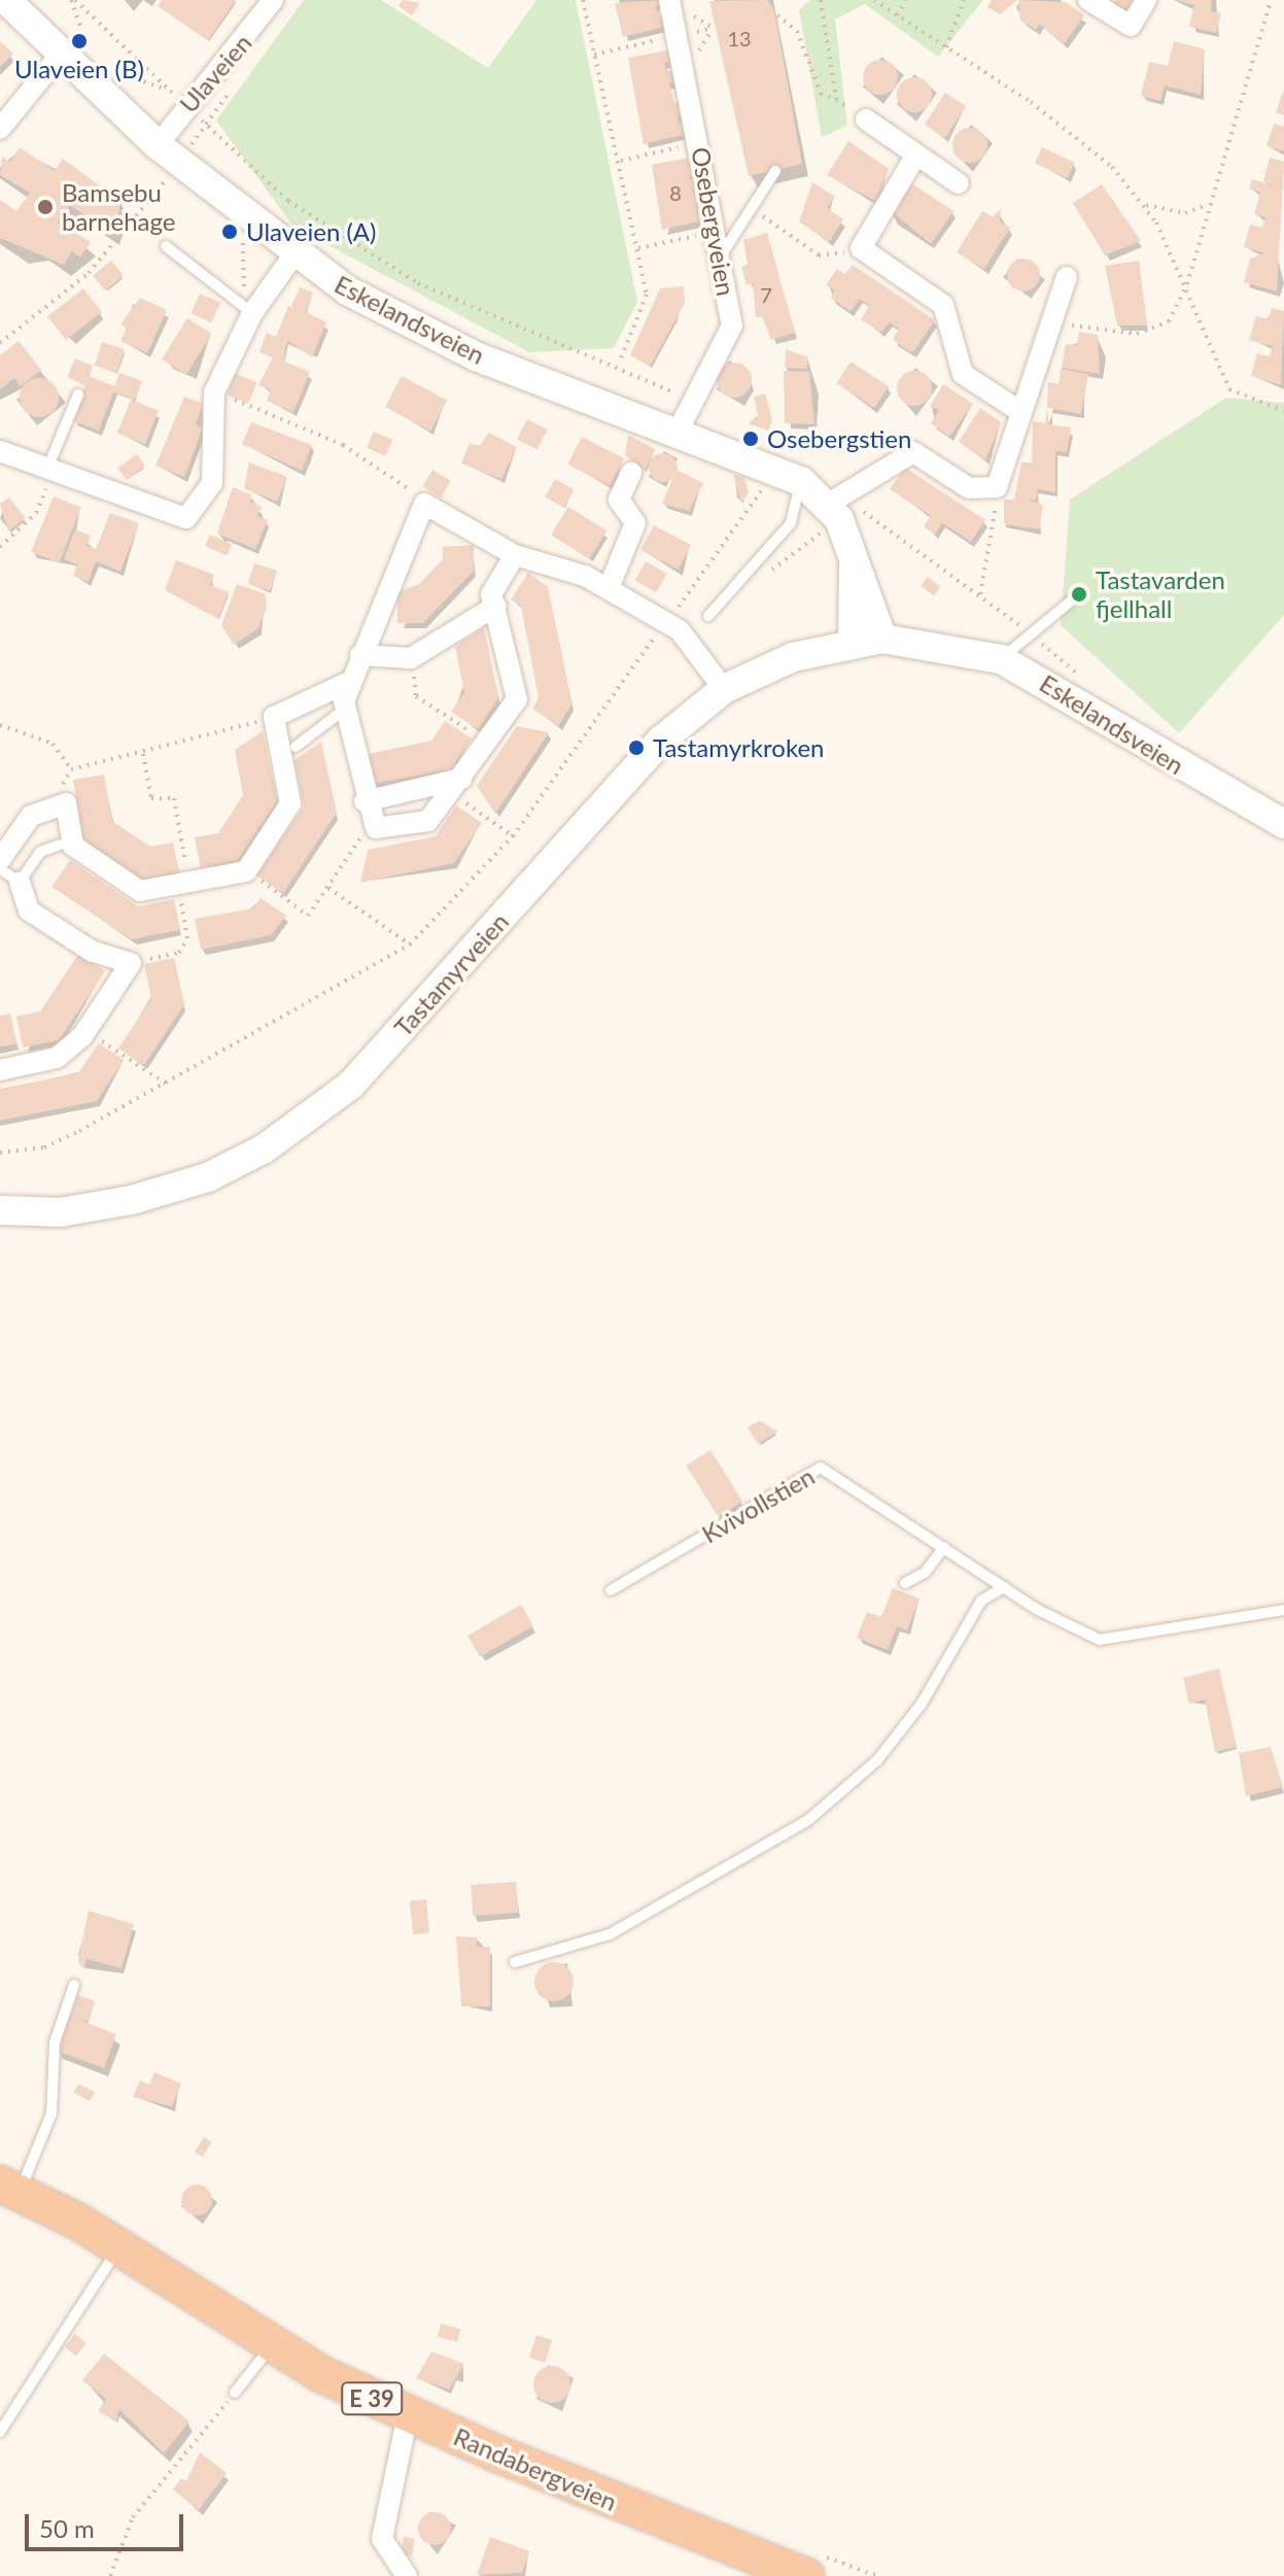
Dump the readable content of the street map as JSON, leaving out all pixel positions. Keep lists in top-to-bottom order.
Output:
{
  "streets": {
    "highway": ["E 39", "Randabergveien"],
    "main road": ["Eskelandsveien", "Tastamyrveien"],
    "street": ["Ulaveien", "Osebergveien"],
    "lane": ["Kvivollstien"]
  },
  "crossings": [
    ["Ulaveien", "Eskelandsveien"],
    ["Osebergveien", "Eskelandsveien"],
    ["Eskelandsveien", "Tastamyrveien"]
  ],
  "places": [
    "Ulaveien (B)",
    "Bamsebu barnehage",
    "Ulaveien (A)",
    "Osebergstien",
    "Tastavarden fjellhall",
    "Tastamyrkroken"
  ],
  "house_numbers": ["13", "8", "7"],
  "scale_bar": "50 m"
}
